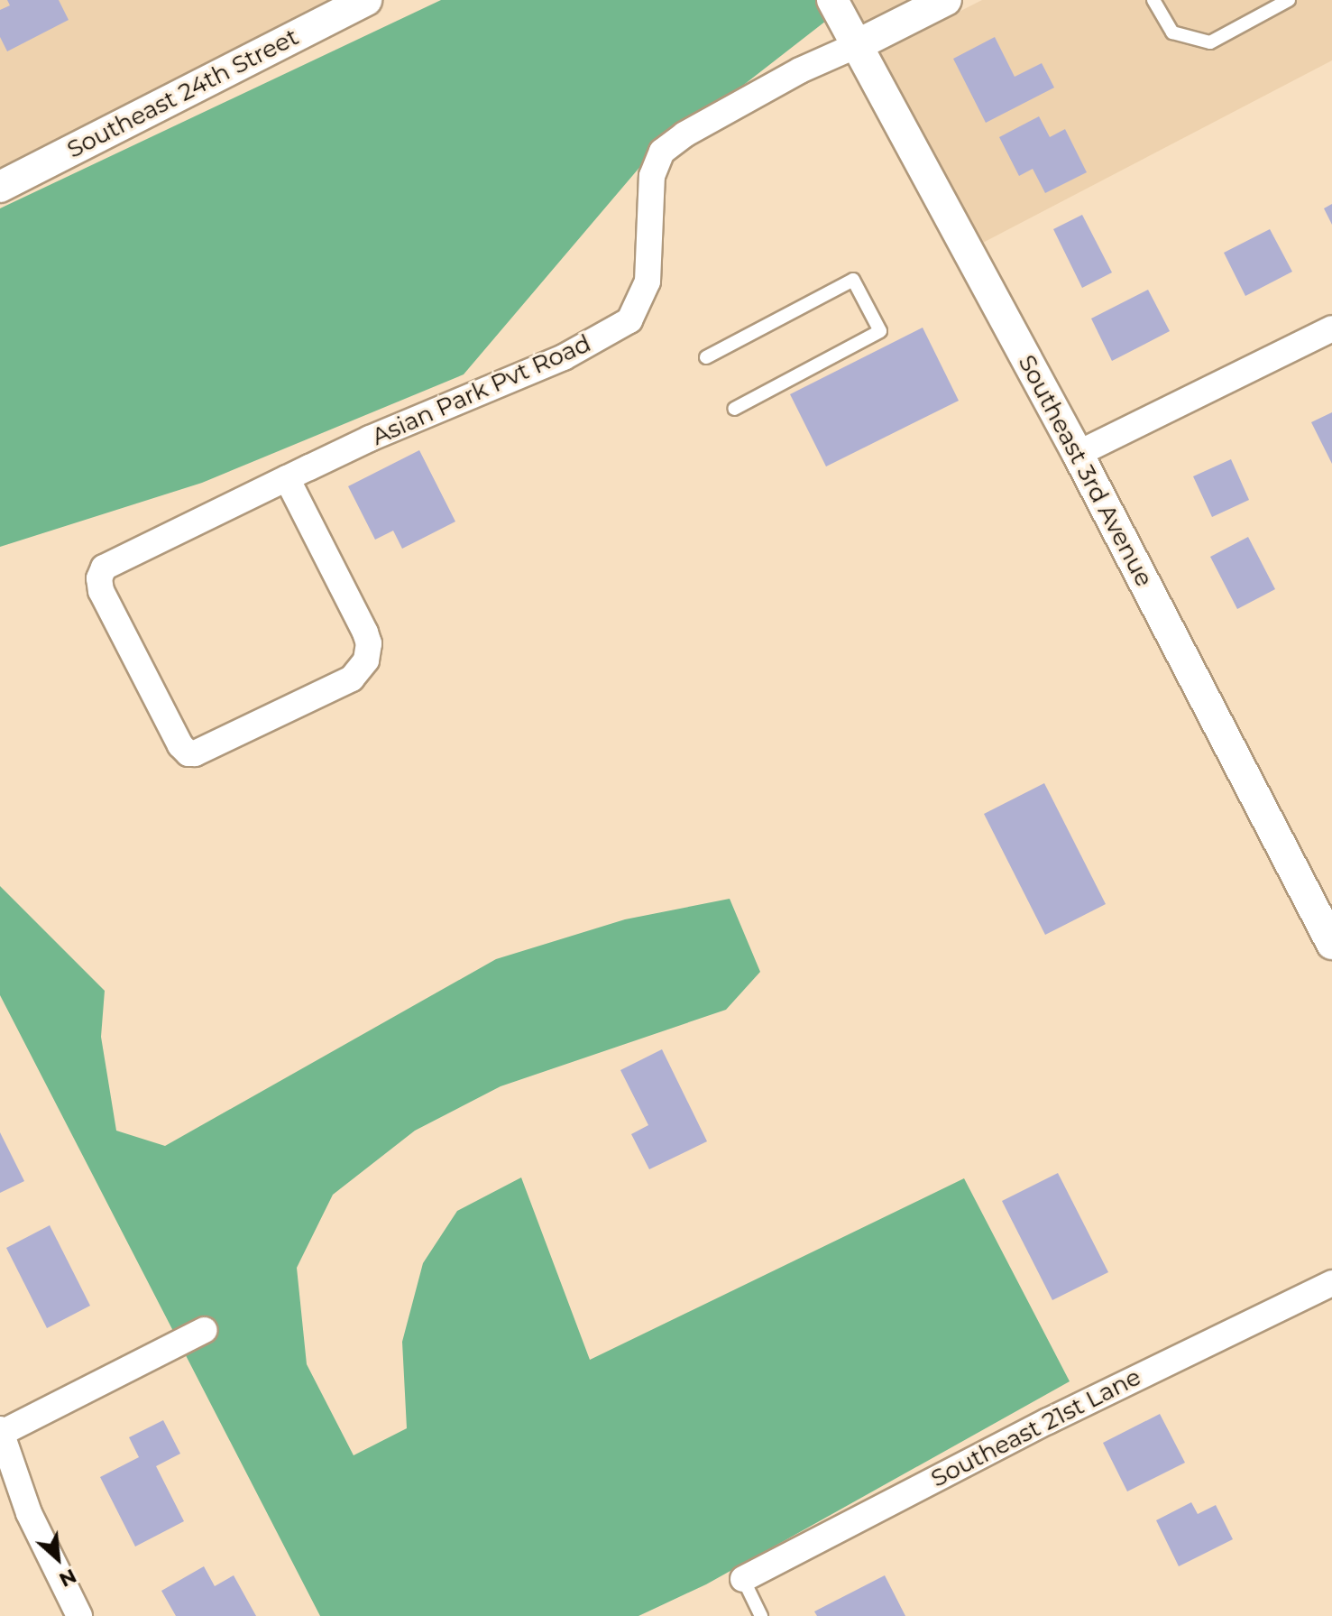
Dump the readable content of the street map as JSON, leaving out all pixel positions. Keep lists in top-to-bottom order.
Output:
{
  "streets": {
    "street": [
      "Southeast 24th Street",
      "Asian Park Pvt Road",
      "Southeast 3rd Avenue",
      "Southeast 21st Lane"
    ]
  },
  "crossings": [
    ["Asian Park Pvt Road", "Southeast 3rd Avenue"]
  ],
  "north": "bottom right"
}
